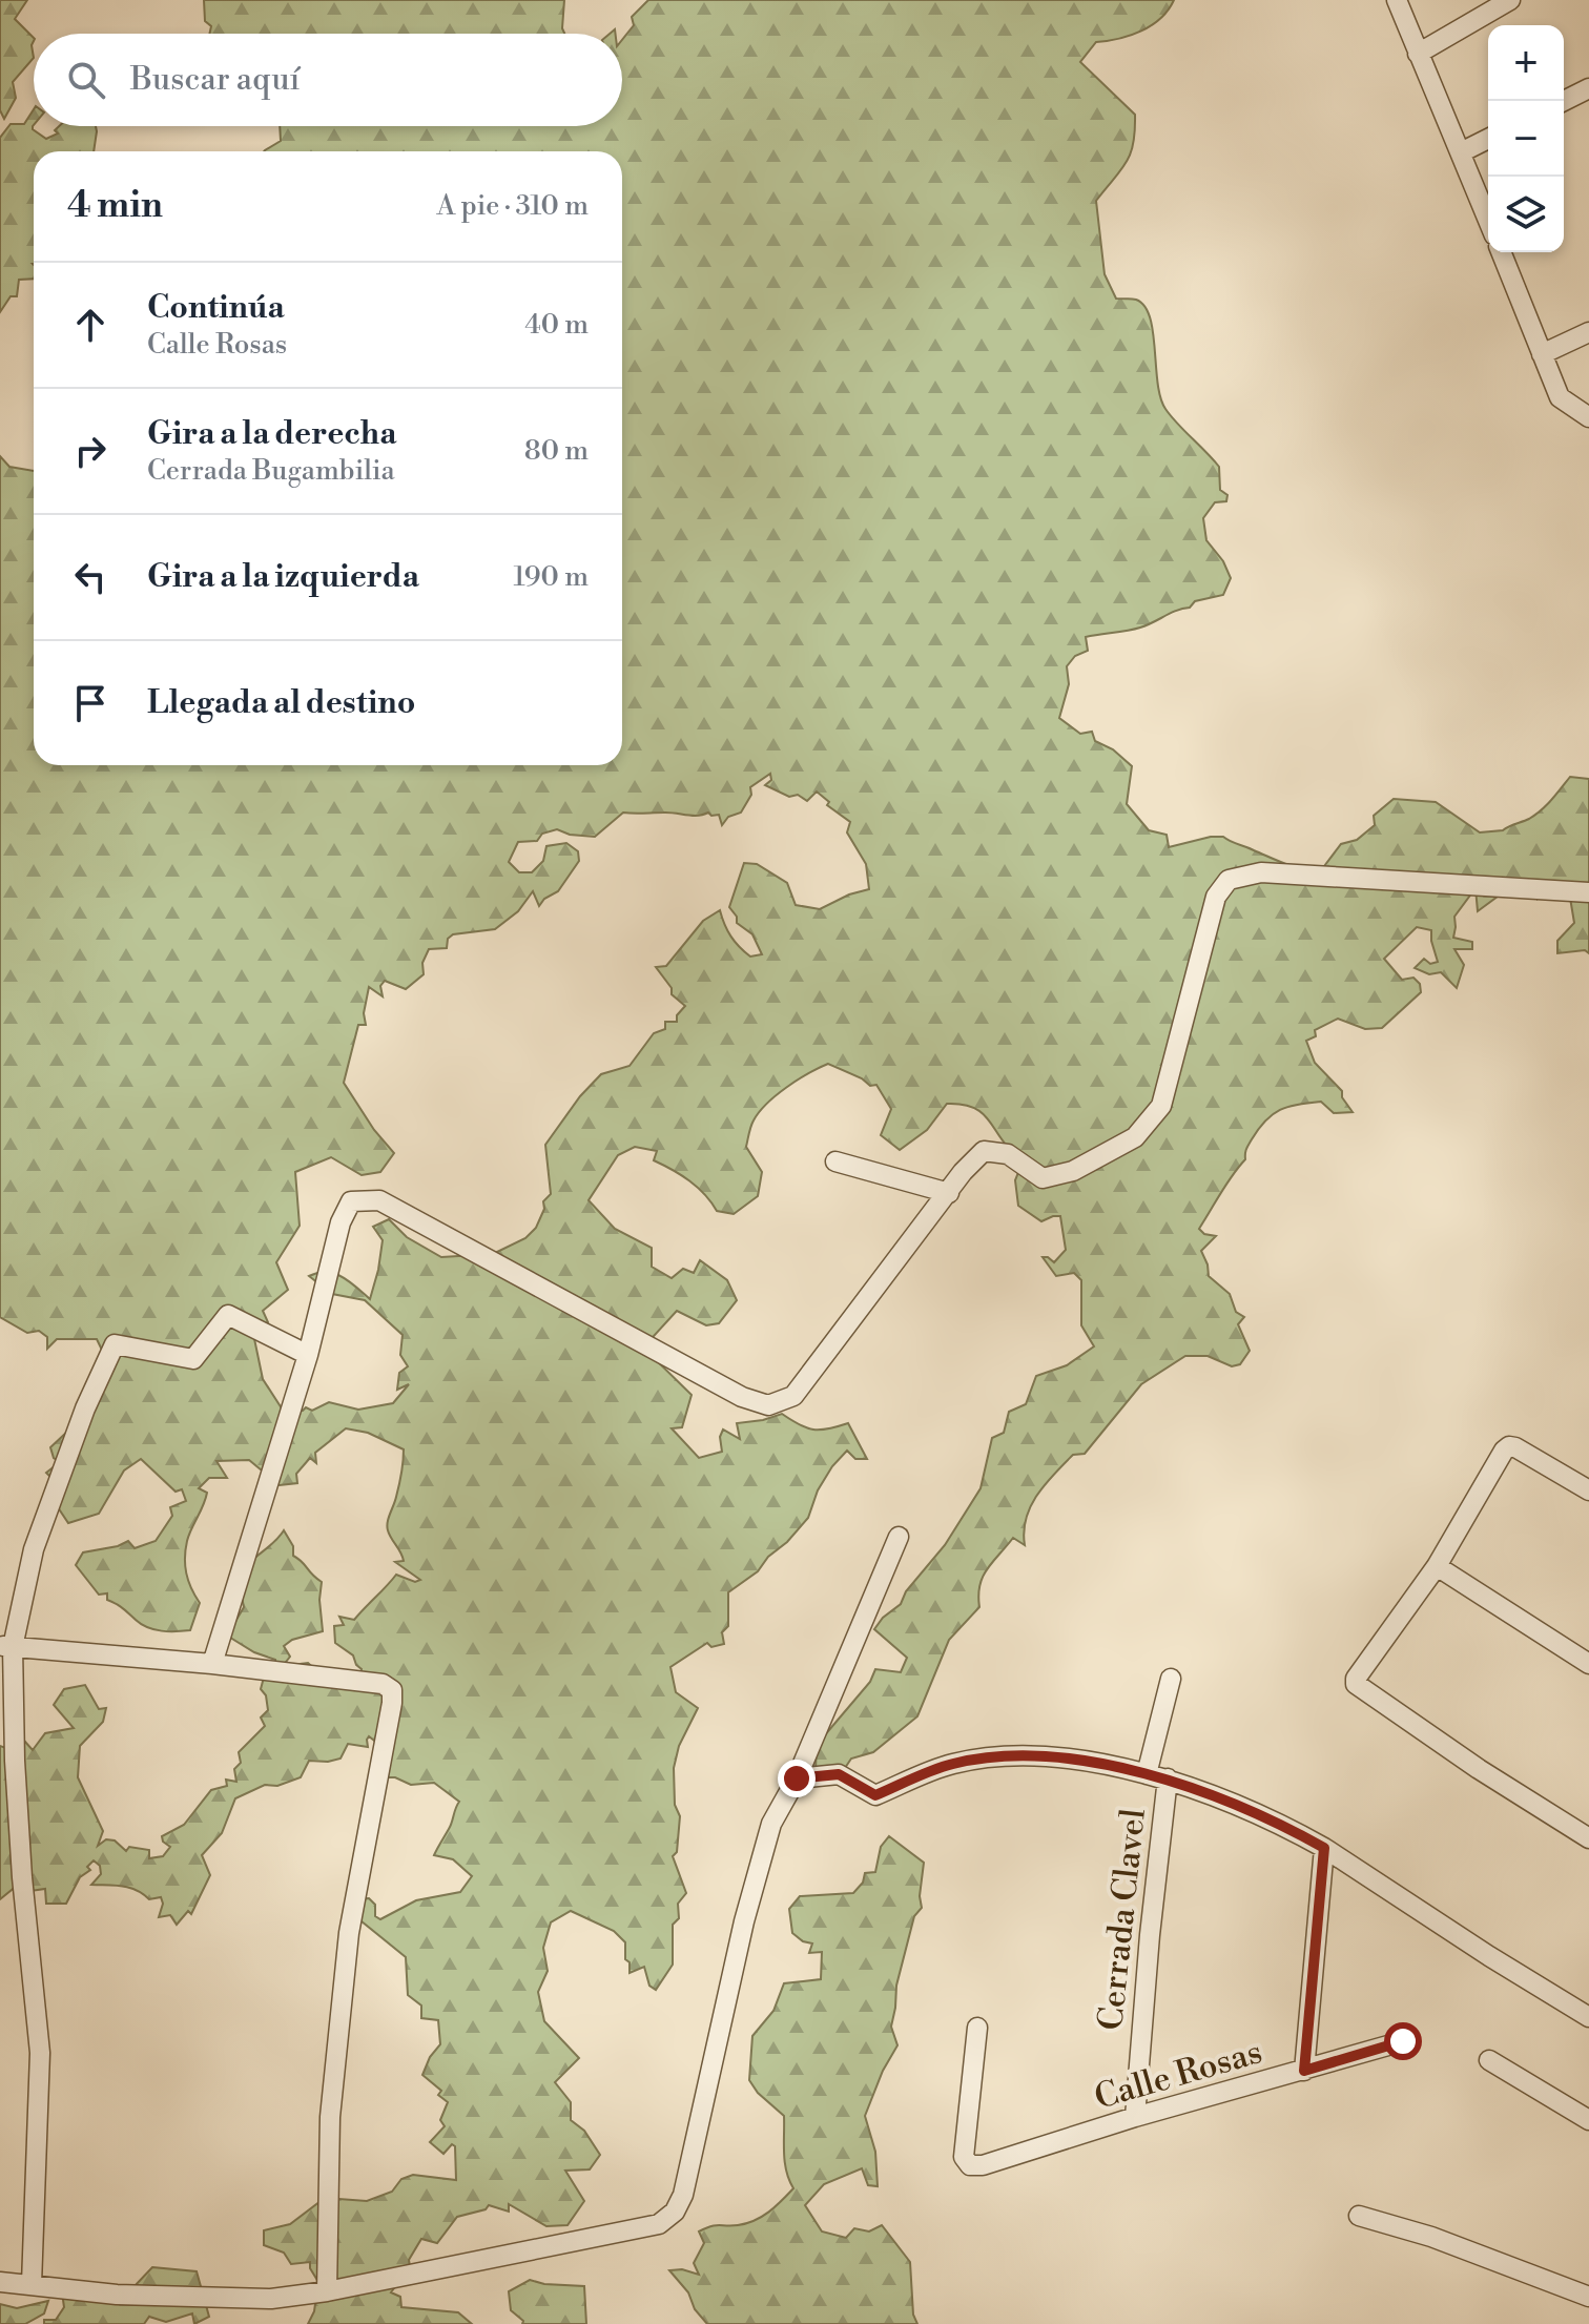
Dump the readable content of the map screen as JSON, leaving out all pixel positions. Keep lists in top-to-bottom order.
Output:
{
  "streets": {
    "street": ["Cerrada Clavel", "Calle Rosas"]
  },
  "crossings": [
    ["Cerrada Clavel", "Calle Rosas"]
  ],
  "page": {
    "map_buttons": ["+", "−"],
    "search": "Buscar aquí",
    "heading": ["4 min", "A pie · 310 m"],
    "list": [
      ["Continúa", "Calle Rosas", "40 m"],
      ["Gira a la derecha", "Cerrada Bugambilia", "80 m"],
      ["Gira a la izquierda", "190 m"],
      "Llegada al destino"
    ]
  }
}
